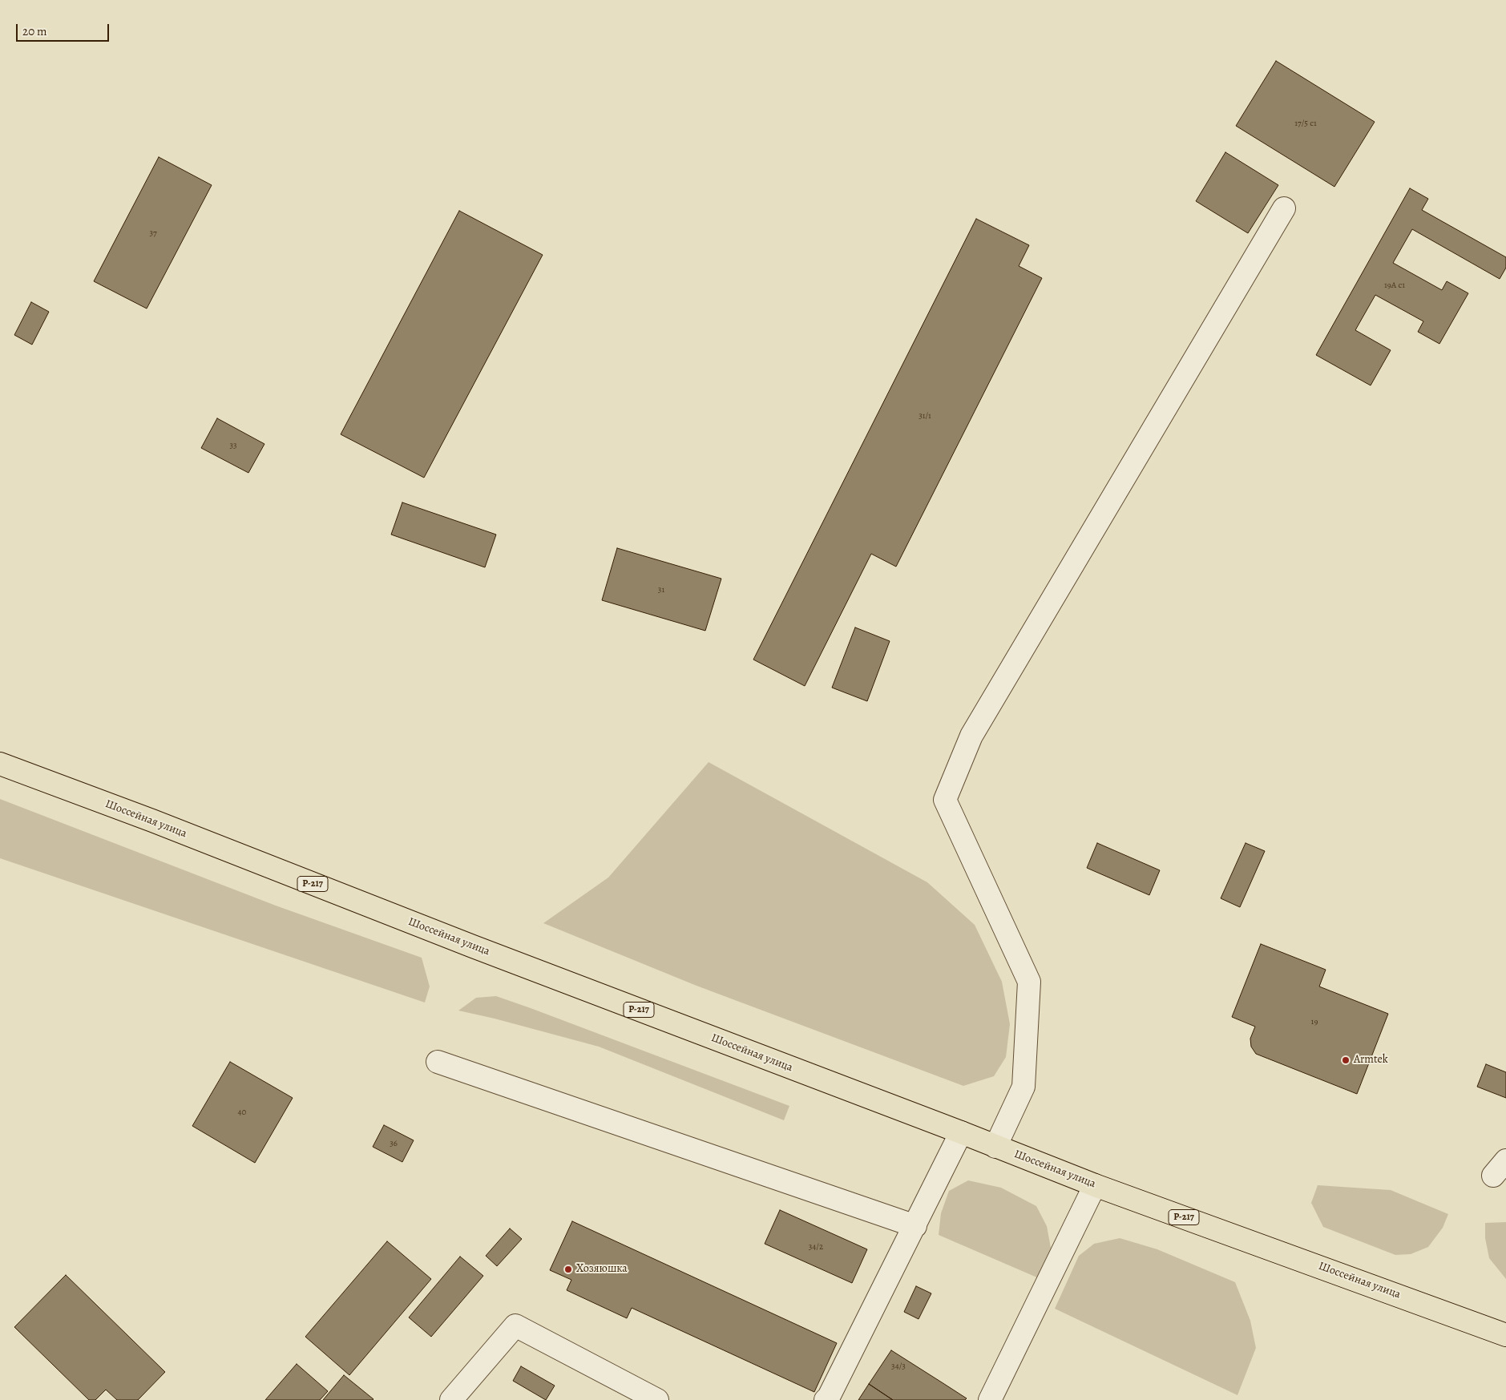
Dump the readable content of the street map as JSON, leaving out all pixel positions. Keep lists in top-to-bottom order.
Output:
{
  "streets": {
    "highway": ["Шоссейная улица", "Р-217"]
  },
  "places": ["Armtek", "Хозяюшка"],
  "house_numbers": [
    "17/5 с1",
    "37",
    "19А с1",
    "31/1",
    "33",
    "31",
    "19",
    "40",
    "36",
    "34/2",
    "34/3"
  ],
  "scale_bar": "20 m"
}
